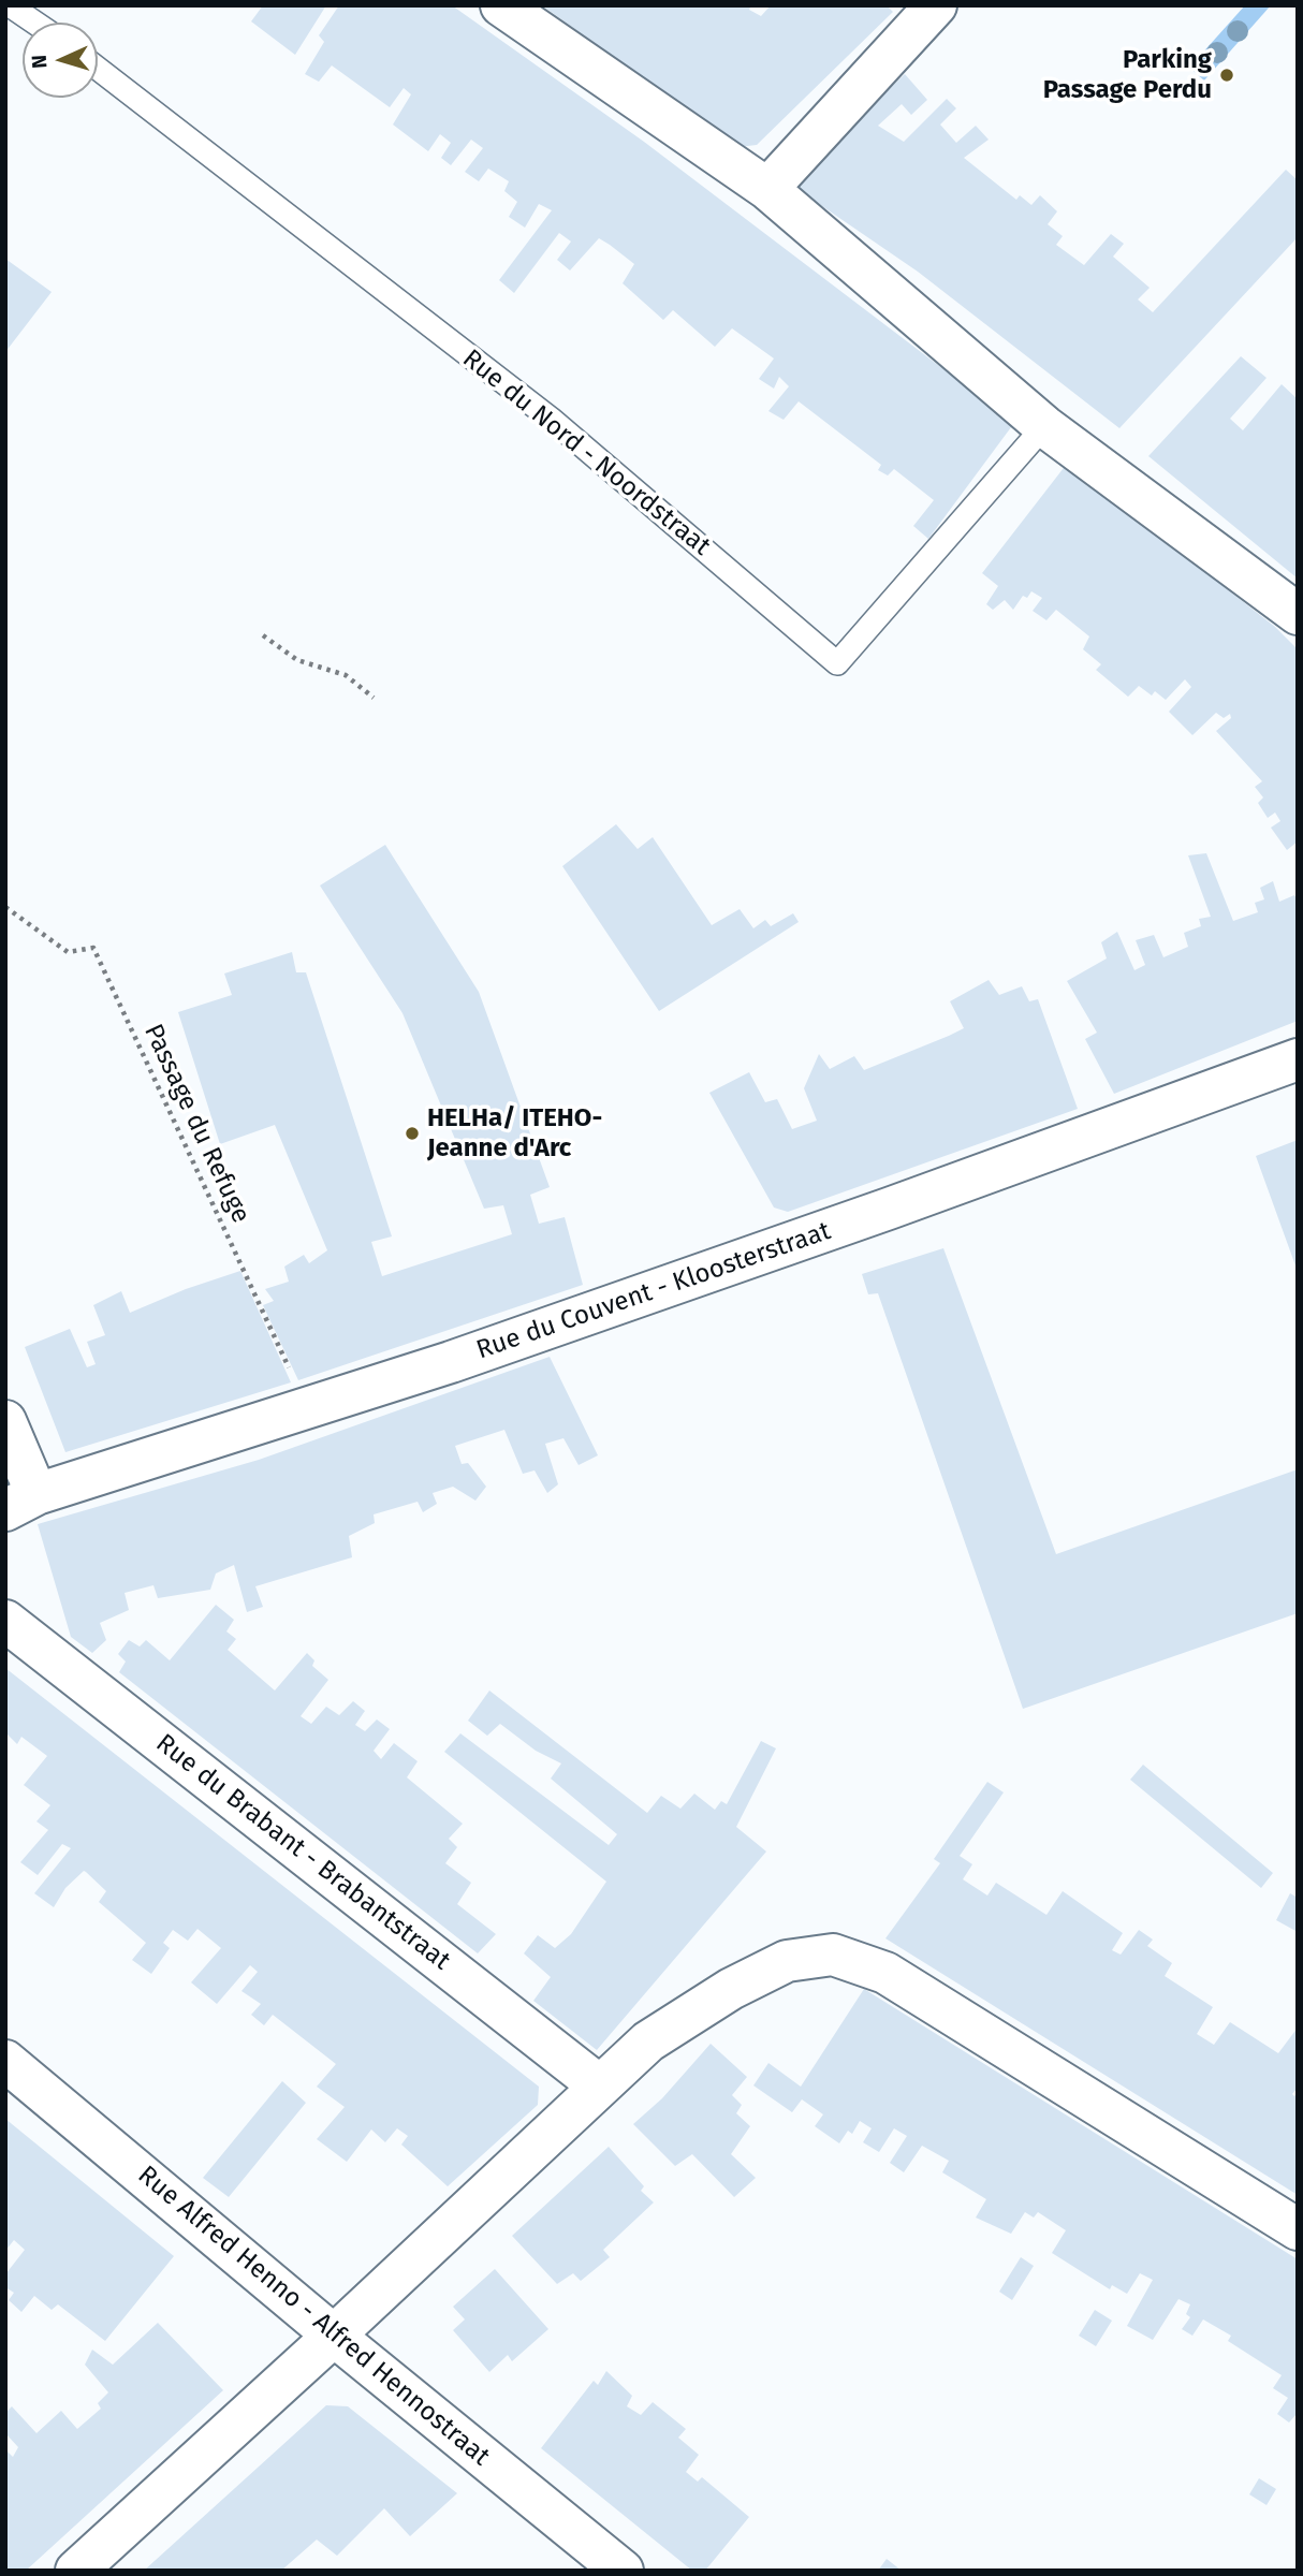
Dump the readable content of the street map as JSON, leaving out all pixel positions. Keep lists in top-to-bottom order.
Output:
{
  "streets": {
    "street": ["Rue du Couvent - Kloosterstraat", "Rue du Brabant - Brabantstraat", "Rue Alfred Henno - Alfred Hennostraat"],
    "lane": ["Rue du Nord - Noordstraat"],
    "path": ["Passage du Refuge"]
  },
  "crossings": [
    ["Passage du Refuge", "Rue du Couvent - Kloosterstraat"]
  ],
  "places": ["Parking Passage Perdu", "HELHa/ ITEHO- Jeanne d'Arc"],
  "north": "left"
}
